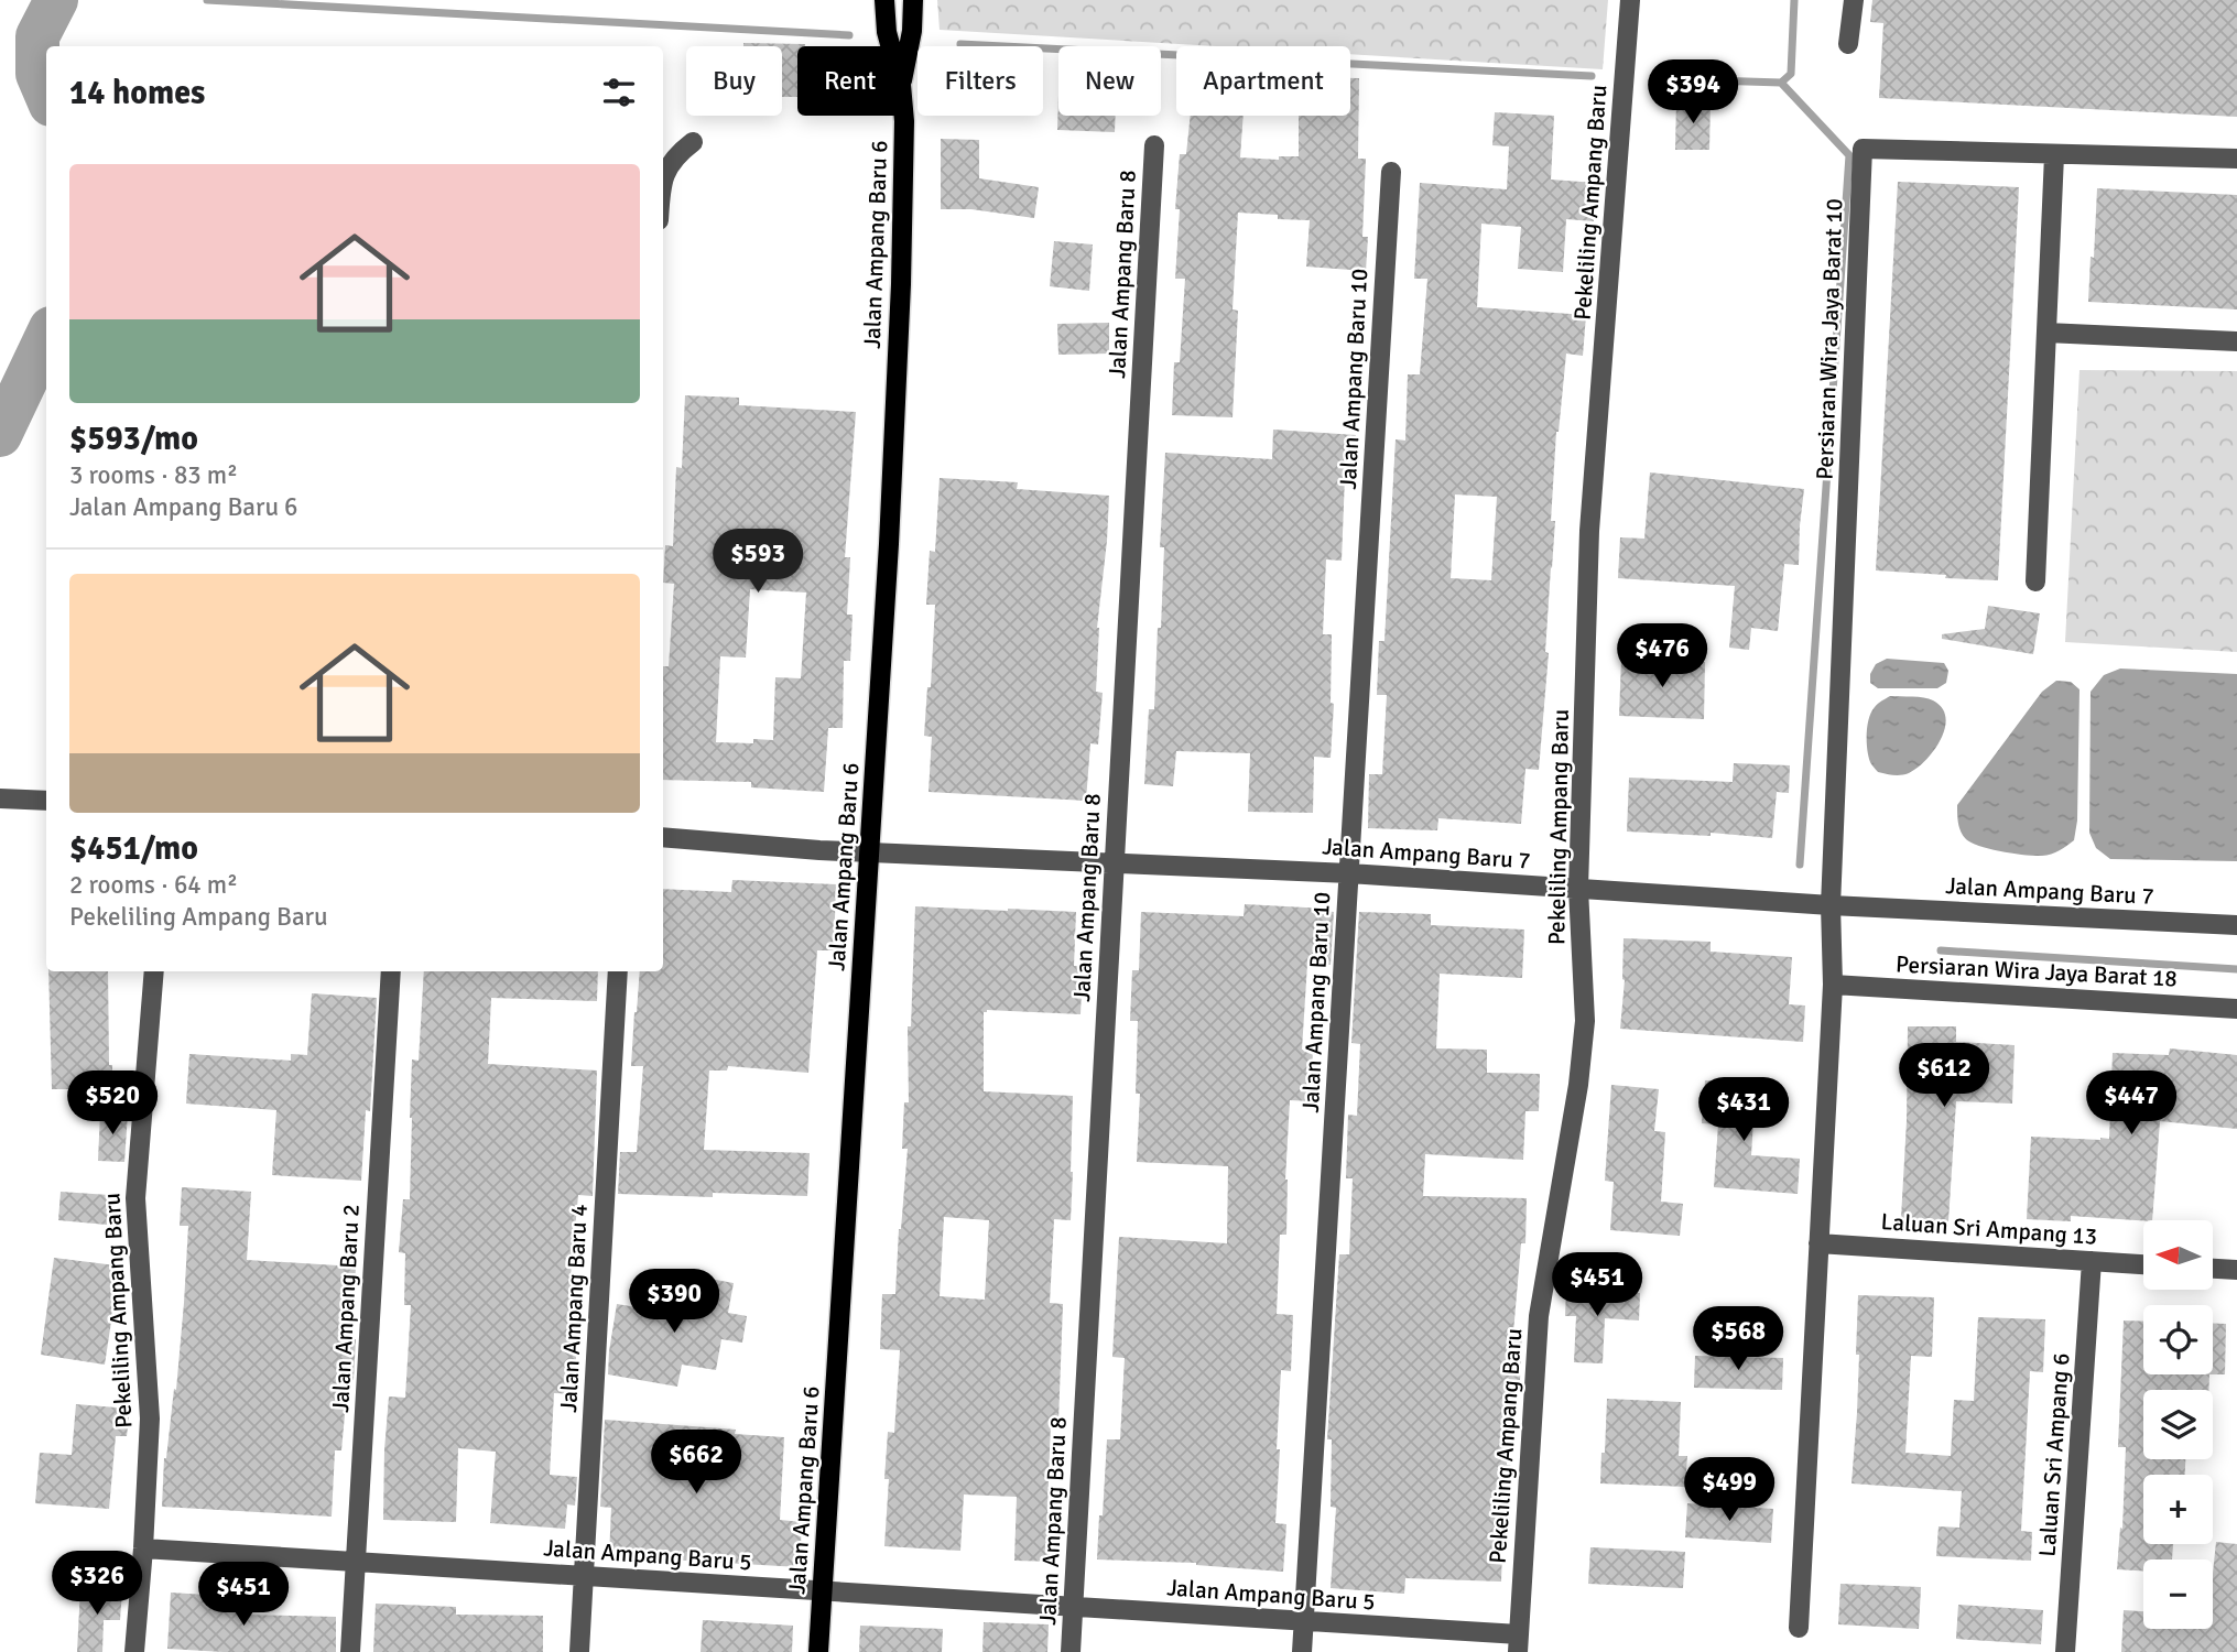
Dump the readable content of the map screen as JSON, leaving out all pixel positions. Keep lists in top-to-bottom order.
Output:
{
  "streets": {
    "main road": ["Jalan Ampang Baru 6"],
    "street": [
      "Pekeliling Ampang Baru",
      "Jalan Ampang Baru 8",
      "Persiaran Wira Jaya Barat 10",
      "Jalan Ampang Baru 10",
      "Jalan Ampang Baru 7",
      "Persiaran Wira Jaya Barat 18",
      "Laluan Sri Ampang 13",
      "Jalan Ampang Baru 2",
      "Jalan Ampang Baru 4",
      "Laluan Sri Ampang 6",
      "Jalan Ampang Baru 5"
    ]
  },
  "crossings": [
    ["Pekeliling Ampang Baru", "Jalan Ampang Baru 7"],
    ["Pekeliling Ampang Baru", "Jalan Ampang Baru 5"],
    ["Jalan Ampang Baru 6", "Jalan Ampang Baru 7"],
    ["Jalan Ampang Baru 6", "Jalan Ampang Baru 5"],
    ["Jalan Ampang Baru 8", "Jalan Ampang Baru 7"],
    ["Jalan Ampang Baru 8", "Jalan Ampang Baru 5"],
    ["Persiaran Wira Jaya Barat 10", "Jalan Ampang Baru 7"],
    ["Jalan Ampang Baru 10", "Jalan Ampang Baru 7"],
    ["Jalan Ampang Baru 10", "Jalan Ampang Baru 5"],
    ["Laluan Sri Ampang 13", "Laluan Sri Ampang 6"],
    ["Jalan Ampang Baru 2", "Jalan Ampang Baru 5"],
    ["Jalan Ampang Baru 4", "Jalan Ampang Baru 5"]
  ],
  "north": "left",
  "page": {
    "chip": [
      "Buy",
      "Rent",
      "Filters",
      "New",
      "Apartment"
    ],
    "heading": "14 homes",
    "price": [
      "$394",
      "$593",
      "$476",
      "$612",
      "$520",
      "$447",
      "$431",
      "$451",
      "$390",
      "$568",
      "$662",
      "$499",
      "$326",
      "$451"
    ],
    "list": [
      {
        "name": "$593/mo",
        "note": "3 rooms · 83 m² · Jalan Ampang Baru 6"
      },
      {
        "name": "$451/mo",
        "note": "2 rooms · 64 m² · Pekeliling Ampang Baru"
      }
    ],
    "map_buttons": ["+", "−"]
  }
}
